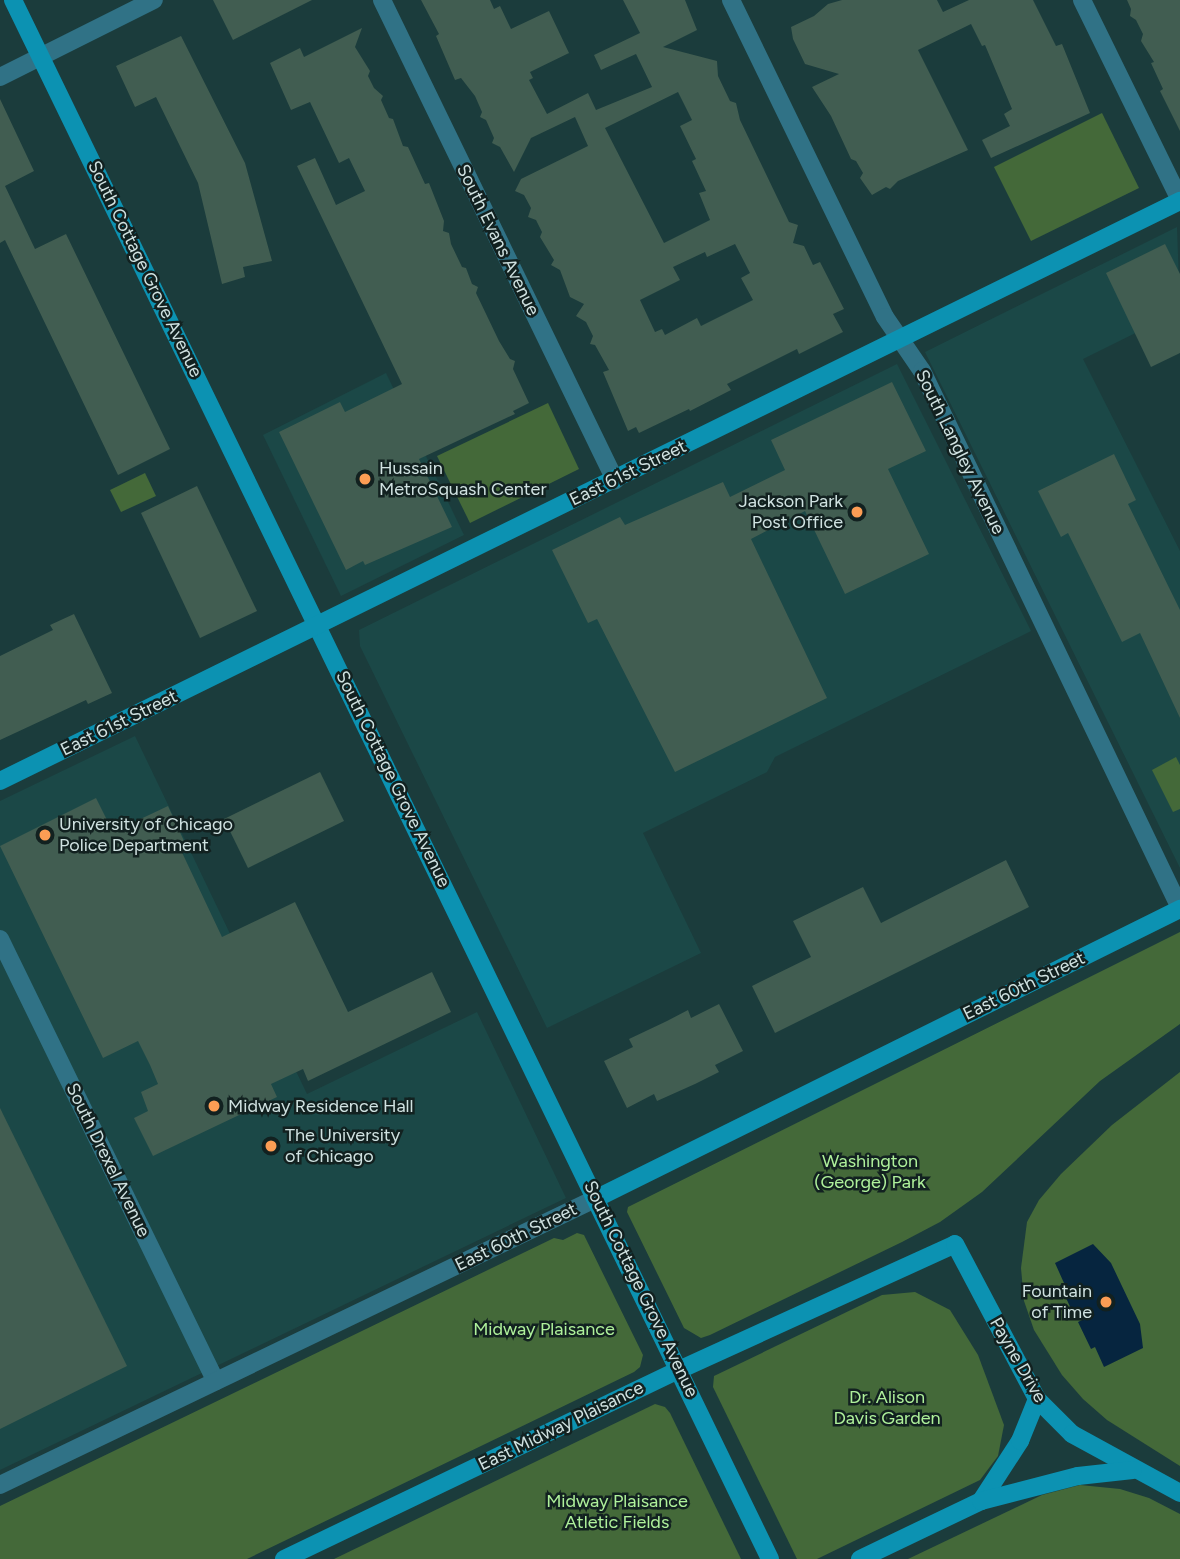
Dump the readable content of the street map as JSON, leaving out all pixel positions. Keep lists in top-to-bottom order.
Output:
{
  "streets": {
    "street": [
      "South Evans Avenue",
      "South Cottage Grove Avenue",
      "South Langley Avenue",
      "East 61st Street",
      "East 60th Street",
      "South Drexel Avenue",
      "Payne Drive",
      "East Midway Plaisance"
    ]
  },
  "crossings": [
    ["South Evans Avenue", "East 61st Street"],
    ["South Cottage Grove Avenue", "East 61st Street"],
    ["South Cottage Grove Avenue", "East 60th Street"],
    ["South Cottage Grove Avenue", "East Midway Plaisance"],
    ["South Langley Avenue", "East 61st Street"],
    ["South Langley Avenue", "East 60th Street"],
    ["East 60th Street", "South Drexel Avenue"],
    ["Payne Drive", "East Midway Plaisance"]
  ],
  "parks": [
    "Washington (George) Park",
    "Midway Plaisance",
    "Dr. Alison Davis Garden",
    "Midway Plaisance Atletic Fields"
  ],
  "places": [
    "Hussain MetroSquash Center",
    "Jackson Park Post Office",
    "University of Chicago Police Department",
    "Midway Residence Hall",
    "The University of Chicago",
    "Fountain of Time"
  ]
}
